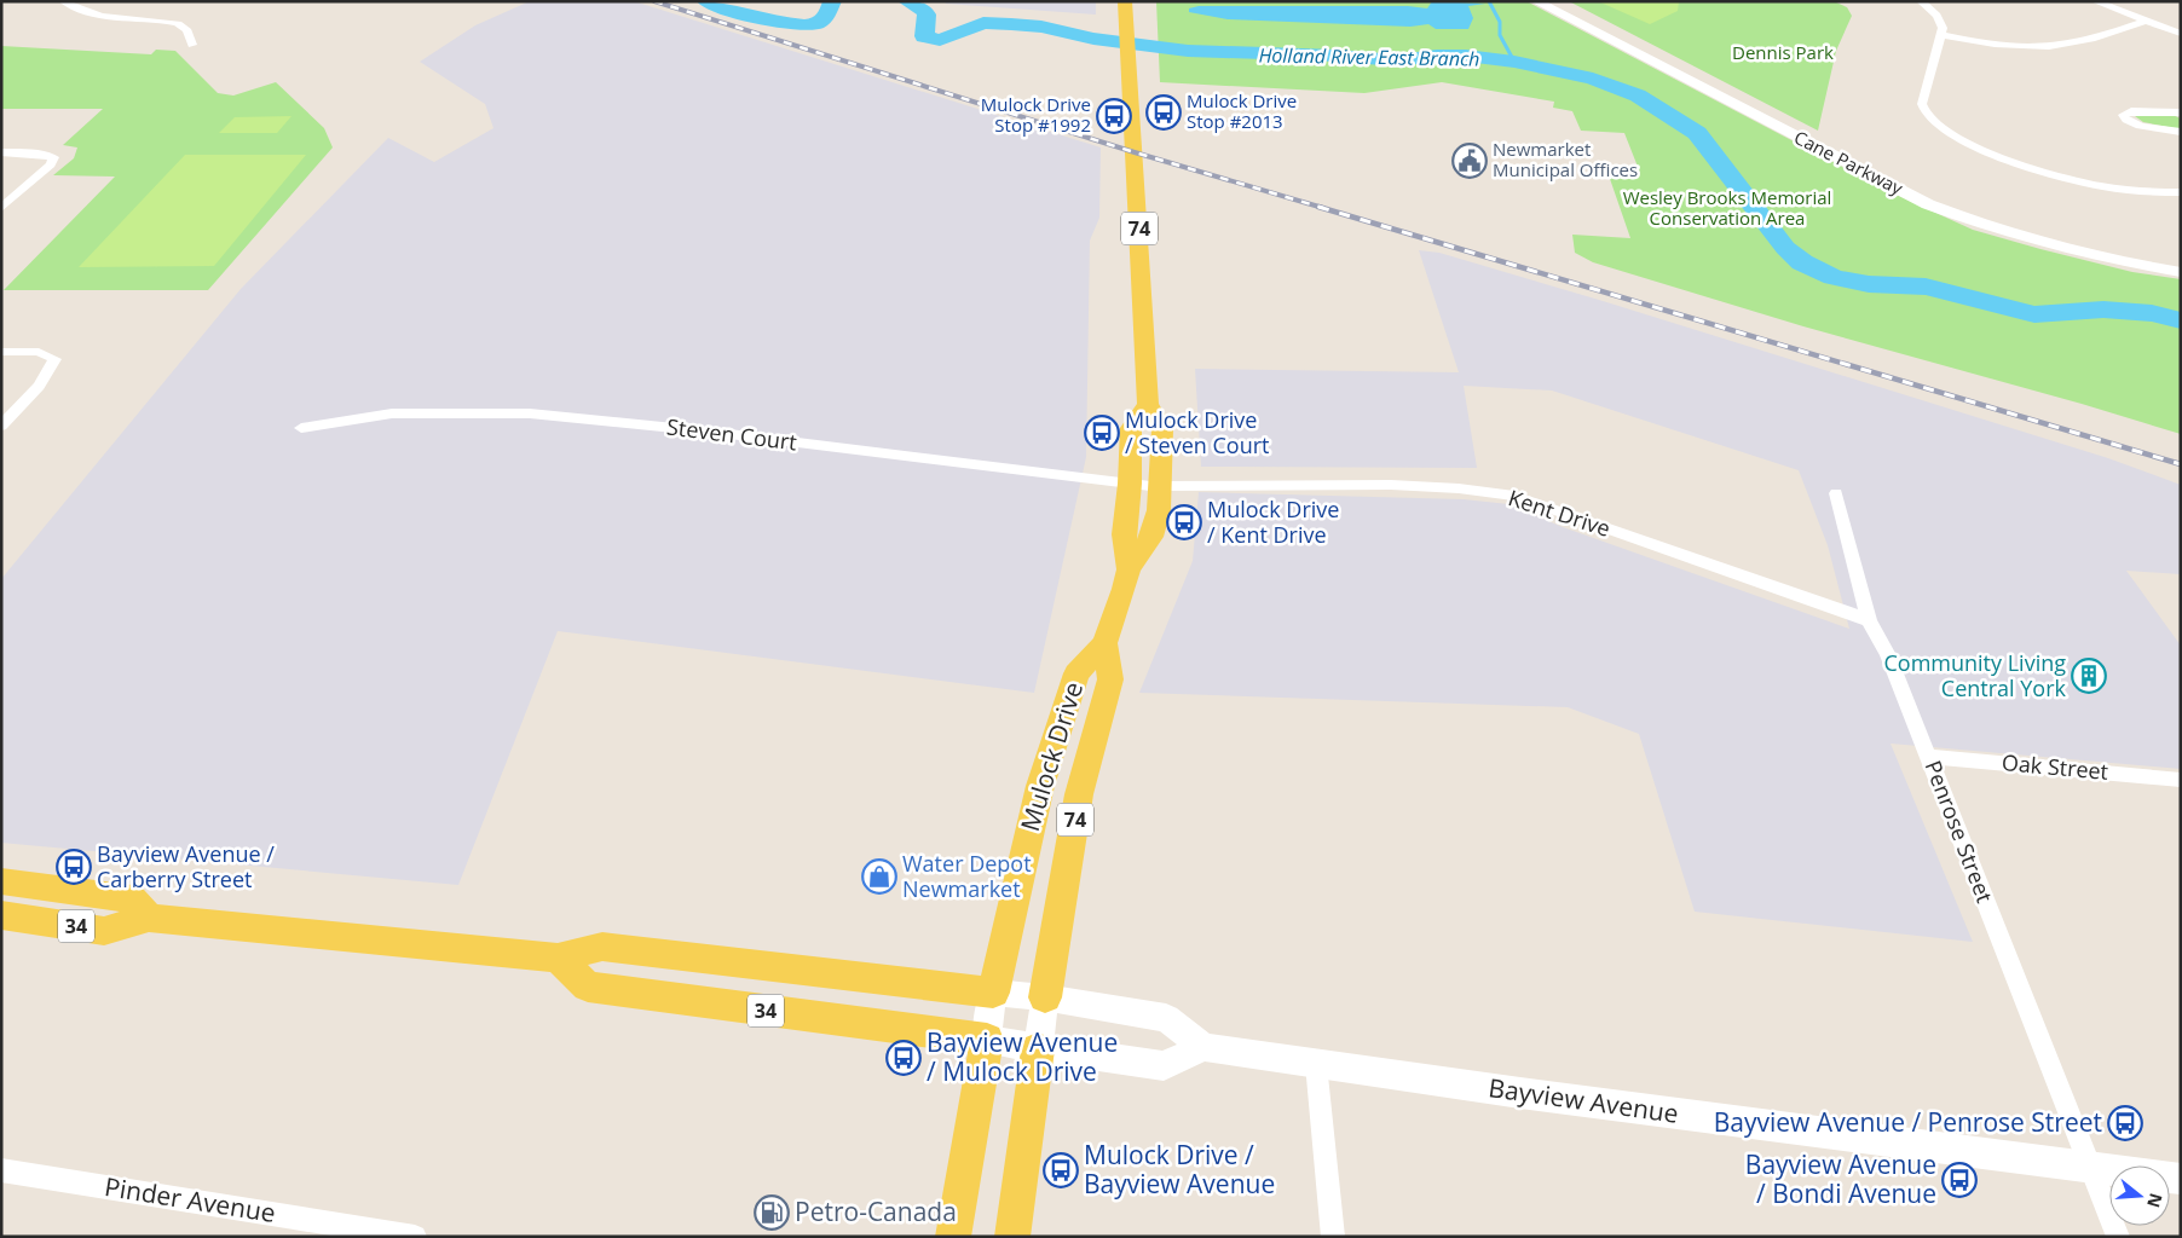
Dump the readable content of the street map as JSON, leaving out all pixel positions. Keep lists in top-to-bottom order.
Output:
{
  "streets": {
    "main road": [
      "Cane Parkway",
      "74",
      "Mulock Drive",
      "34",
      "Bayview Avenue"
    ],
    "street": [
      "Steven Court",
      "Kent Drive",
      "Oak Street",
      "Penrose Street",
      "Pinder Avenue"
    ]
  },
  "crossings": [
    ["Steven Court", "Kent Drive"],
    ["Steven Court", "Mulock Drive"],
    ["Kent Drive", "Mulock Drive"],
    ["Kent Drive", "Penrose Street"],
    ["Mulock Drive", "34"],
    ["Mulock Drive", "Bayview Avenue"],
    ["Oak Street", "Penrose Street"],
    ["Penrose Street", "Bayview Avenue"],
    ["34", "Bayview Avenue"]
  ],
  "water": ["Holland River East Branch"],
  "parks": ["Dennis Park", "Wesley Brooks Memorial Conservation Area"],
  "places": {
    "bus stop": [
      "Mulock Drive Stop #2013",
      "Mulock Drive Stop #1992",
      "Mulock Drive / Steven Court",
      "Mulock Drive / Kent Drive",
      "Bayview Avenue / Carberry Street",
      "Bayview Avenue / Mulock Drive",
      "Bayview Avenue / Penrose Street",
      "Mulock Drive / Bayview Avenue",
      "Bayview Avenue / Bondi Avenue"
    ],
    "public building": ["Newmarket Municipal Offices"],
    "building": ["Community Living Central York"],
    "shop": ["Water Depot Newmarket"],
    "fuel station": ["Petro-Canada"]
  },
  "north": "right"
}
